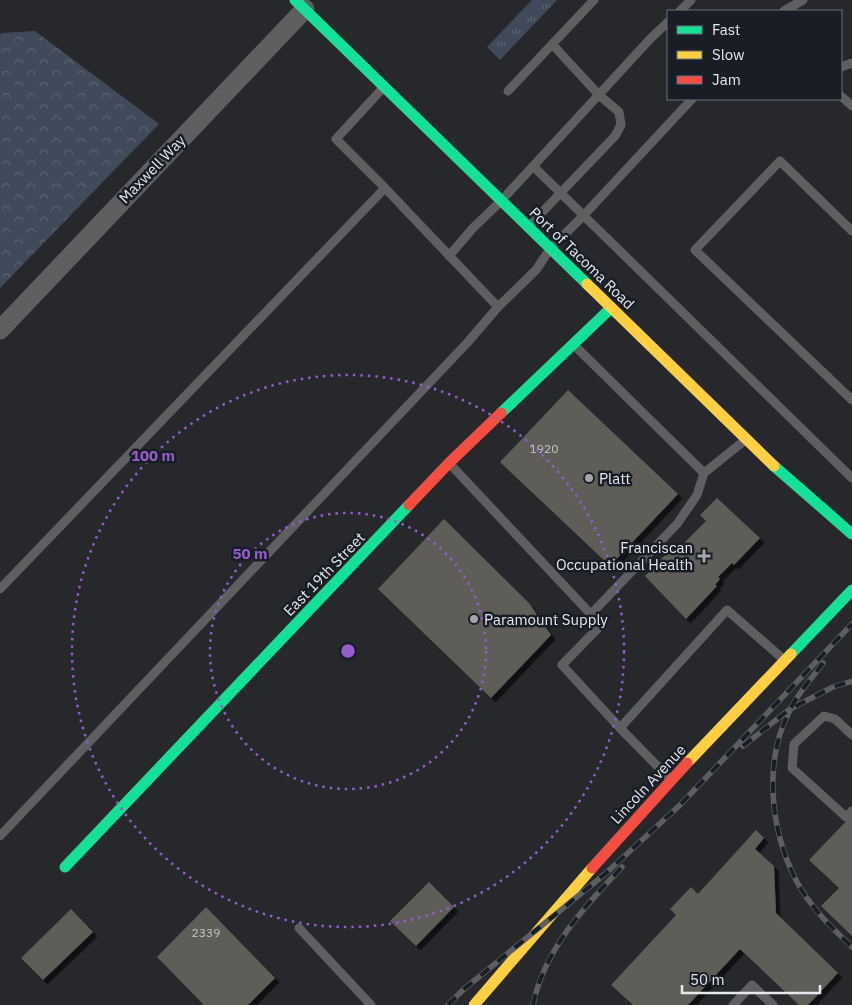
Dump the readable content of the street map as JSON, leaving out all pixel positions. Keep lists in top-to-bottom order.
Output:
{
  "streets": {
    "street": [
      "Maxwell Way",
      "Port of Tacoma Road",
      "East 19th Street",
      "Lincoln Avenue"
    ]
  },
  "crossings": [
    ["Maxwell Way", "Port of Tacoma Road"],
    ["Port of Tacoma Road", "East 19th Street"]
  ],
  "places": {
    "other": ["Platt", "Paramount Supply"],
    "health": ["Franciscan Occupational Health"]
  },
  "house_numbers": ["1920", "2339"],
  "legend": ["Fast", "Slow", "Jam"],
  "scale_bar": "50 m",
  "rings": ["100 m", "50 m"]
}
